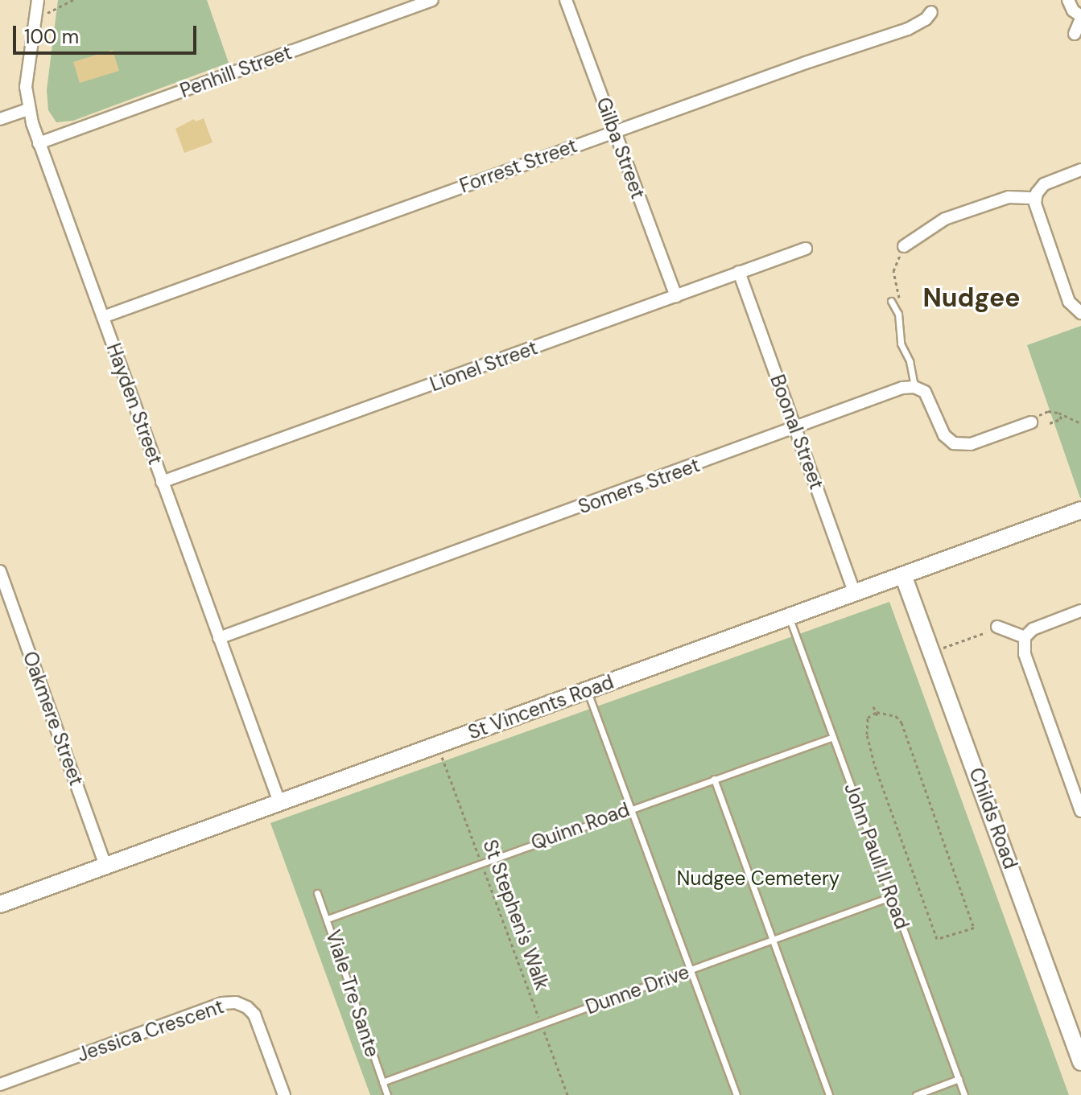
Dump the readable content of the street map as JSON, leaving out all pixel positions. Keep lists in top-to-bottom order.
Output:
{
  "streets": {
    "main road": ["St Vincents Road", "Childs Road"],
    "street": [
      "Penhill Street",
      "Gilba Street",
      "Forrest Street",
      "Lionel Street",
      "Hayden Street",
      "Boonal Street",
      "Somers Street",
      "Oakmere Street",
      "Jessica Crescent"
    ],
    "lane": [
      "Quinn Road",
      "John Paull II Road",
      "Dunne Drive",
      "Viale Tre Sante"
    ],
    "path": ["St Stephen's Walk"]
  },
  "crossings": [
    ["Penhill Street", "Hayden Street"],
    ["Gilba Street", "Forrest Street"],
    ["Gilba Street", "Lionel Street"],
    ["Forrest Street", "Hayden Street"],
    ["Lionel Street", "Hayden Street"],
    ["Lionel Street", "Boonal Street"],
    ["Hayden Street", "Somers Street"],
    ["Hayden Street", "St Vincents Road"],
    ["Boonal Street", "Somers Street"],
    ["Boonal Street", "St Vincents Road"],
    ["St Vincents Road", "Oakmere Street"],
    ["St Vincents Road", "Childs Road"],
    ["St Vincents Road", "John Paull II Road"],
    ["St Vincents Road", "St Stephen's Walk"],
    ["Quinn Road", "John Paull II Road"],
    ["Quinn Road", "St Stephen's Walk"],
    ["Quinn Road", "Viale Tre Sante"],
    ["John Paull II Road", "Dunne Drive"],
    ["St Stephen's Walk", "Dunne Drive"],
    ["Dunne Drive", "Viale Tre Sante"]
  ],
  "districts": ["Nudgee"],
  "parks": ["Nudgee Cemetery"],
  "scale_bar": "100 m"
}
